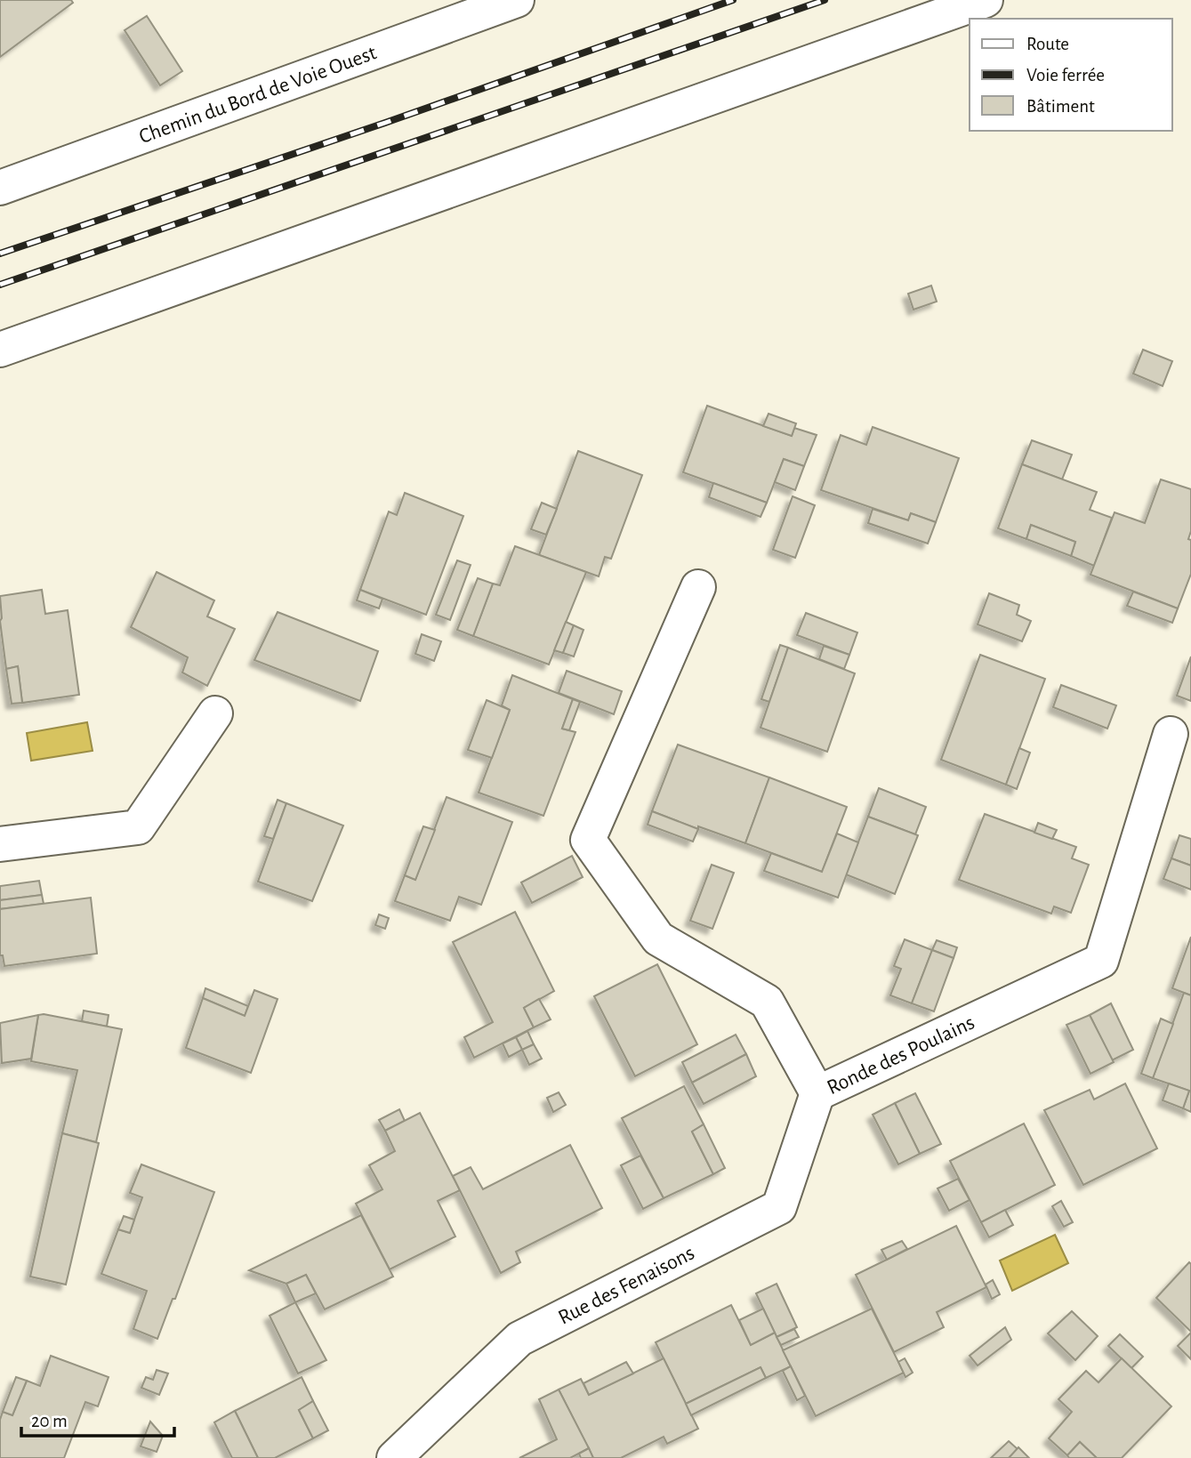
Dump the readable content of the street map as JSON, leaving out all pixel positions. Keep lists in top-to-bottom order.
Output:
{
  "streets": {
    "street": ["Chemin du Bord de Voie Ouest", "Ronde des Poulains", "Rue des Fenaisons"]
  },
  "crossings": [
    ["Ronde des Poulains", "Rue des Fenaisons"]
  ],
  "legend": ["Route", "Voie ferrée", "Bâtiment"],
  "scale_bar": "20 m"
}
